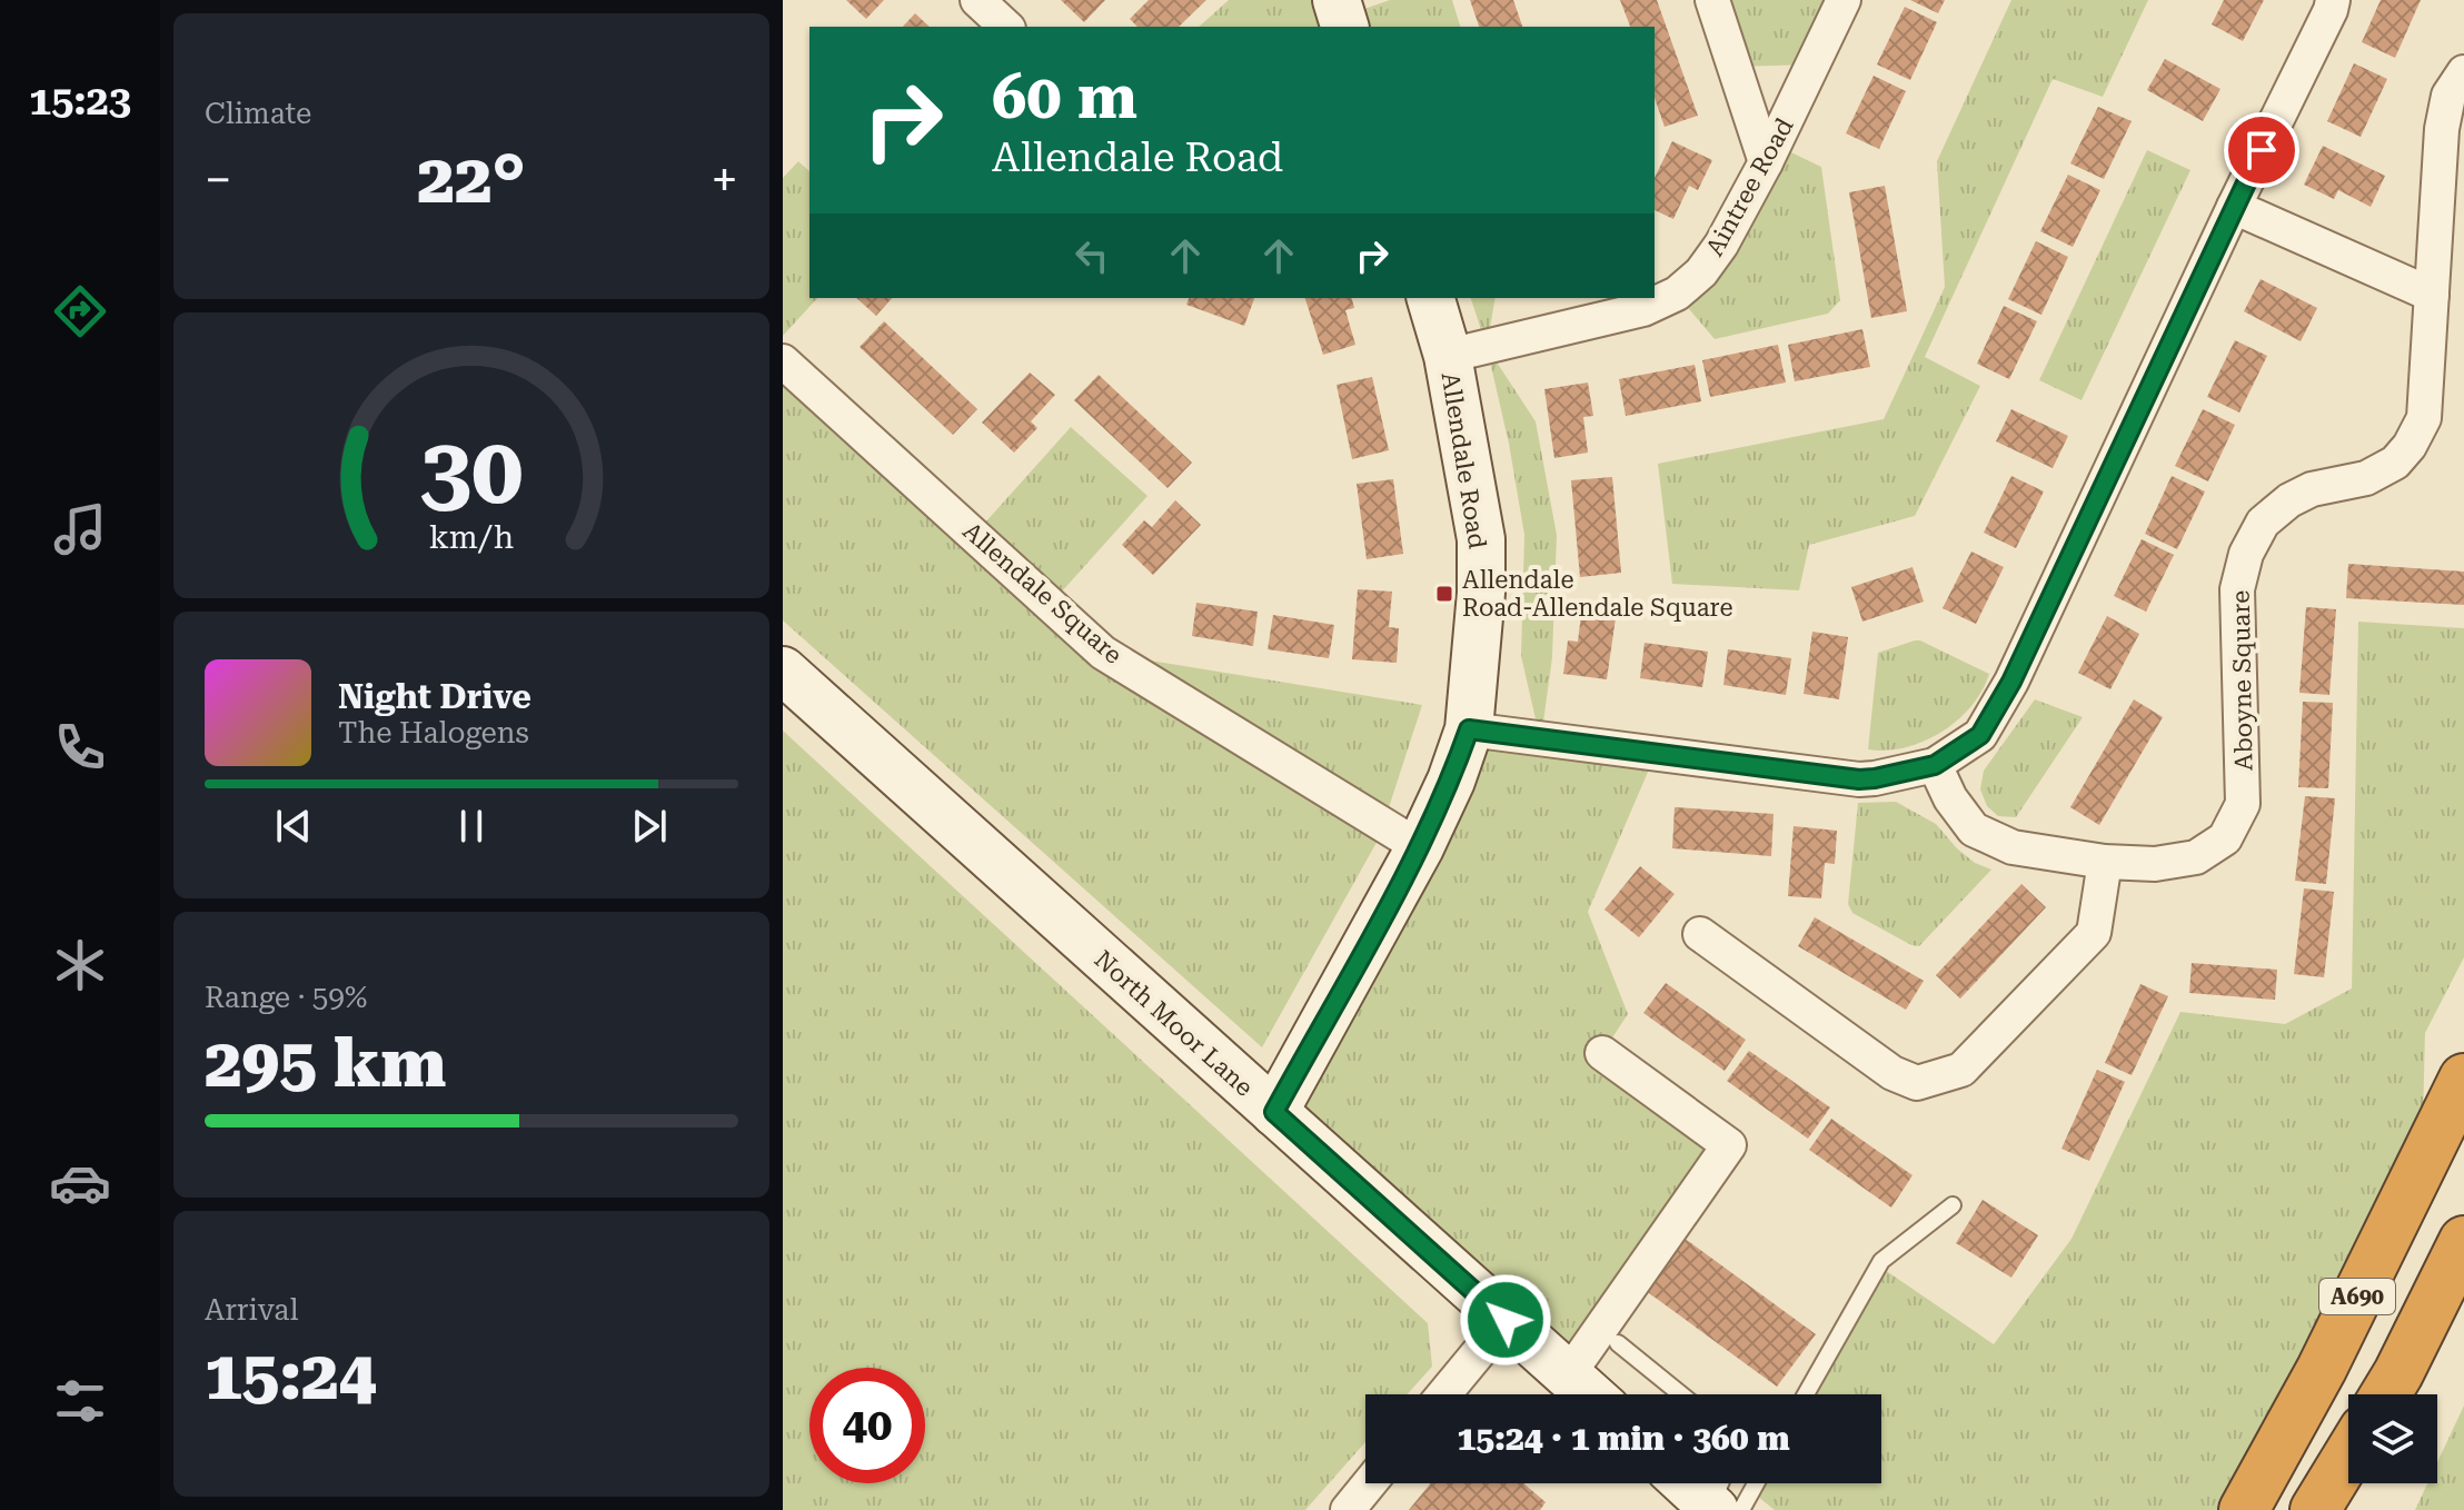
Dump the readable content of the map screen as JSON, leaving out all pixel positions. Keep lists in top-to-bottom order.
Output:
{
  "streets": {
    "highway": ["A690"],
    "street": [
      "Aintree Road",
      "Allendale Road",
      "Allendale Square",
      "Aboyne Square",
      "North Moor Lane"
    ]
  },
  "crossings": [
    ["Aintree Road", "Allendale Road"],
    ["Allendale Road", "Allendale Square"],
    ["Allendale Road", "North Moor Lane"]
  ],
  "places": {
    "transit": ["Allendale Road-Allendale Square"]
  },
  "page": {
    "tabs": "15:23",
    "tile": [
      "Climate",
      ["Range · 59%", "295 km"],
      ["Arrival", "15:24"]
    ],
    "turn": ["60 m", "Allendale Road"],
    "heat": ["−", "22°", "+"],
    "song": ["Night Drive", "The Halogens"],
    "limit": "40",
    "trip": "15:24 · 1 min · 360 m",
    "gauge": ["30", "km/h"]
  }
}
